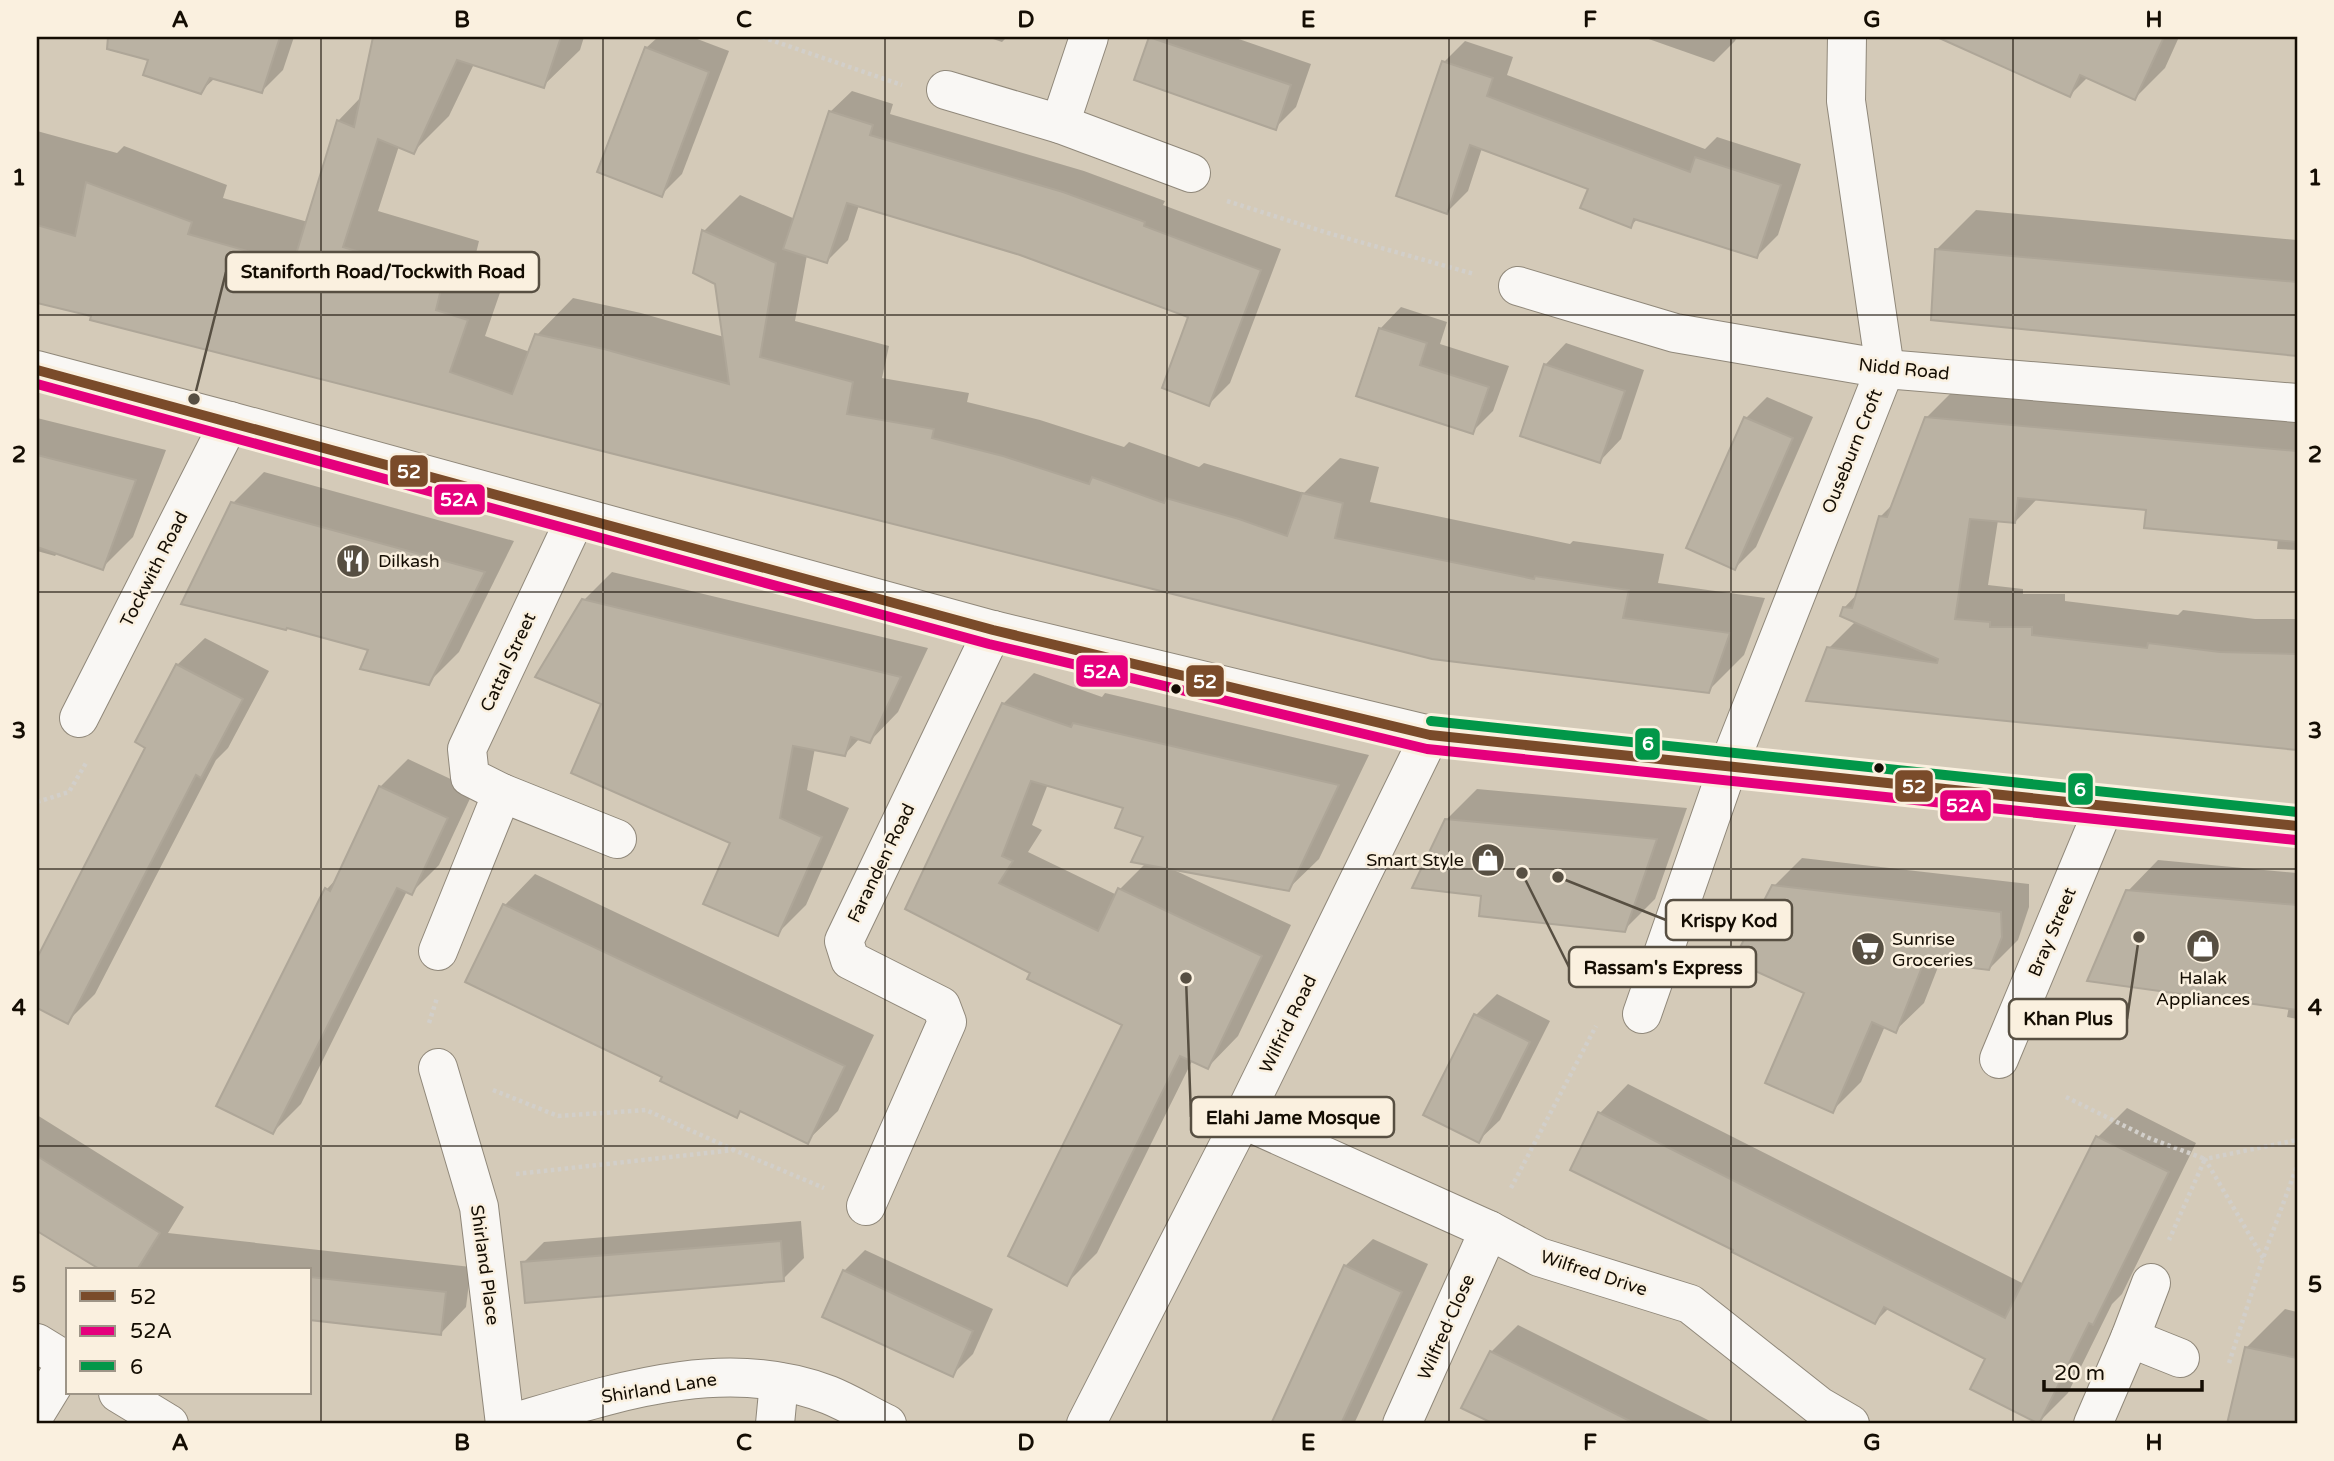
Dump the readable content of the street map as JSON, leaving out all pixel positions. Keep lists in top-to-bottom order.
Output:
{
  "streets": {
    "street": [
      "Nidd Road",
      "Ouseburn Croft",
      "Tockwith Road",
      "Cattal Street",
      "Faranden Road",
      "Bray Street",
      "Wilfrid Road",
      "Shirland Place",
      "Wilfred Drive",
      "Wilfred Close",
      "Shirland Lane"
    ]
  },
  "crossings": [
    ["Nidd Road", "Ouseburn Croft"],
    ["Wilfrid Road", "Wilfred Drive"],
    ["Shirland Place", "Shirland Lane"],
    ["Wilfred Drive", "Wilfred Close"]
  ],
  "places": {
    "other": [
      "Staniforth Road/Tockwith Road",
      "Rassam's Express",
      "Krispy Kod",
      "Khan Plus",
      "Elahi Jame Mosque"
    ],
    "restaurant": ["Dilkash"],
    "shop": ["Smart Style", "Halak Appliances"],
    "supermarket": ["Sunrise Groceries"]
  },
  "lines": ["transit line 52", "transit line 52A", "transit line 6"],
  "legend": ["52", "52A", "6"],
  "scale_bar": "20 m",
  "grid": {
    "columns": [
      "A",
      "B",
      "C",
      "D",
      "E",
      "F",
      "G",
      "H"
    ],
    "rows": [
      "1",
      "2",
      "3",
      "4",
      "5"
    ]
  }
}
